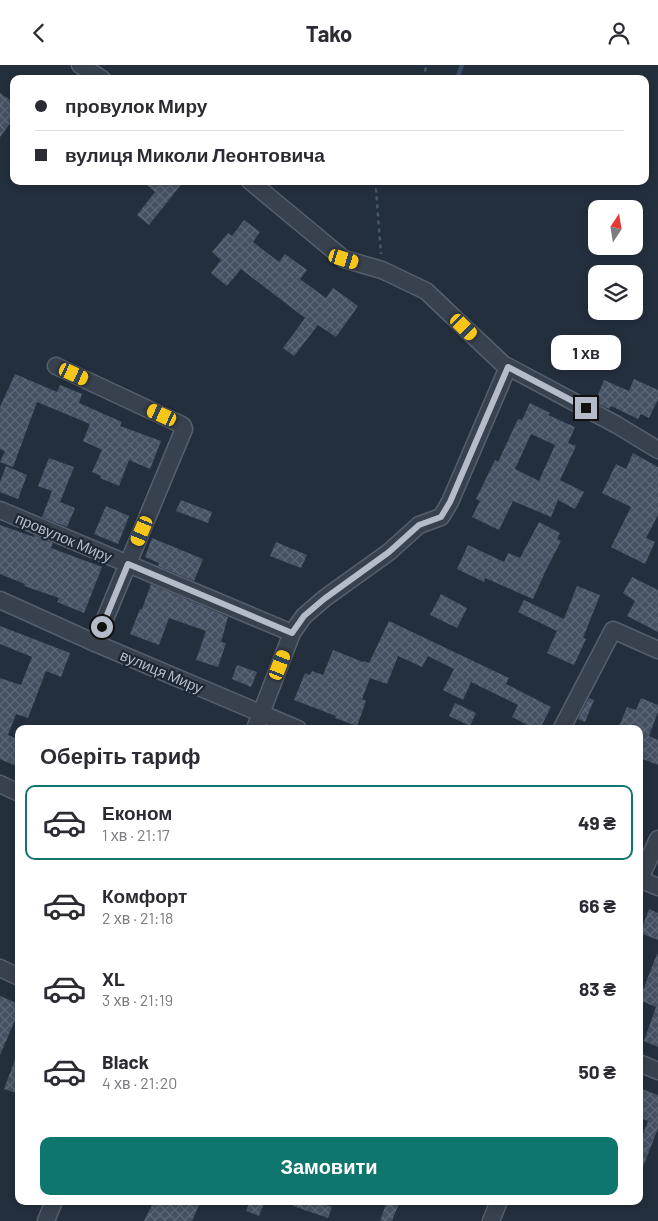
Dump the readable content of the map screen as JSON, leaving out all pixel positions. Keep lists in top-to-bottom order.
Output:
{
  "streets": {
    "street": ["провулок Миру", "вулиця Миру"]
  },
  "crossings": [
    ["провулок Миру", "вулиця Миру"]
  ],
  "north": "top",
  "page": {
    "header": "Tako",
    "banner": ["провулок Миру", "вулиця Миколи Леонтовича"],
    "bubble": "1 хв",
    "heading": "Оберіть тариф",
    "list": [
      {
        "name": "Економ",
        "note": "1 хв · 21:17",
        "value": "49 ₴"
      },
      {
        "name": "Комфорт",
        "note": "2 хв · 21:18",
        "value": "66 ₴"
      },
      {
        "name": "XL",
        "note": "3 хв · 21:19",
        "value": "83 ₴"
      },
      {
        "name": "Black",
        "note": "4 хв · 21:20",
        "value": "50 ₴"
      }
    ],
    "buttons": "Замовити"
  }
}
